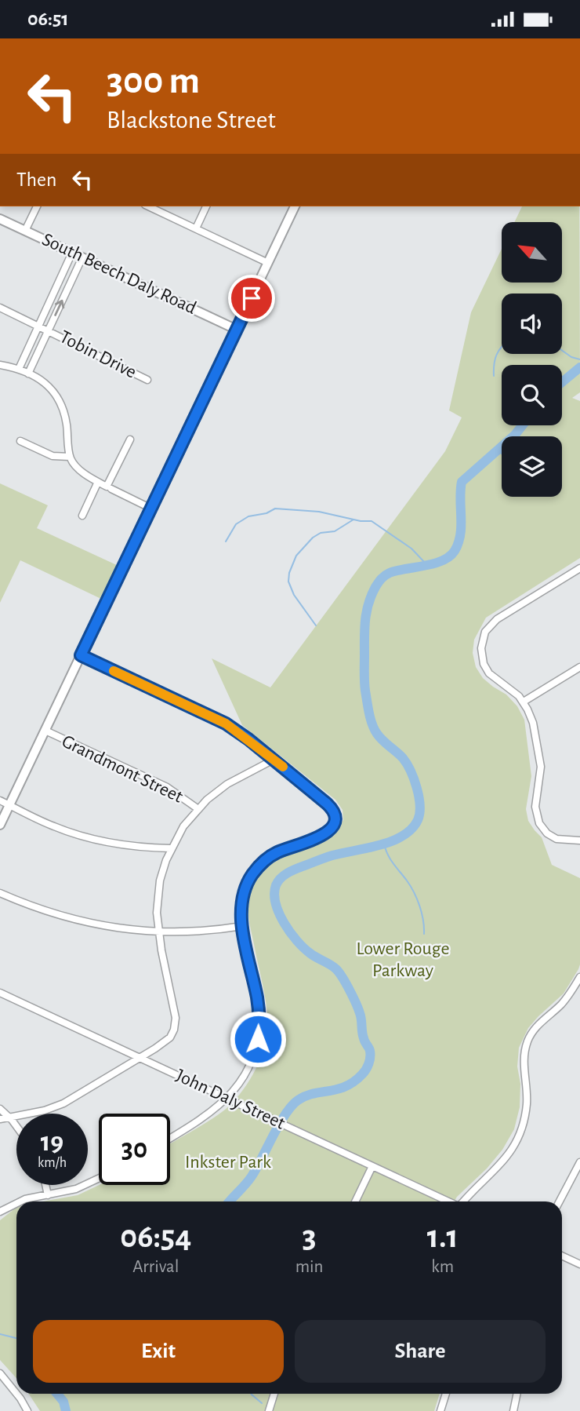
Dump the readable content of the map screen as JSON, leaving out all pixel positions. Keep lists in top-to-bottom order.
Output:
{
  "streets": {
    "street": [
      "South Beech Daly Road",
      "Tobin Drive",
      "Grandmont Street",
      "John Daly Street"
    ]
  },
  "crossings": [
    ["South Beech Daly Road", "Tobin Drive"]
  ],
  "parks": ["Lower Rouge Parkway", "Inkster Park"],
  "north": "top left",
  "page": {
    "status": "06:51",
    "turn": ["300 m", "Blackstone Street"],
    "then": "Then",
    "speed": "19 km/h",
    "limit": "30",
    "eta": [
      "06:54",
      "Arrival",
      "3",
      "min",
      "1.1",
      "km"
    ],
    "buttons": ["Exit", "Share"]
  }
}
